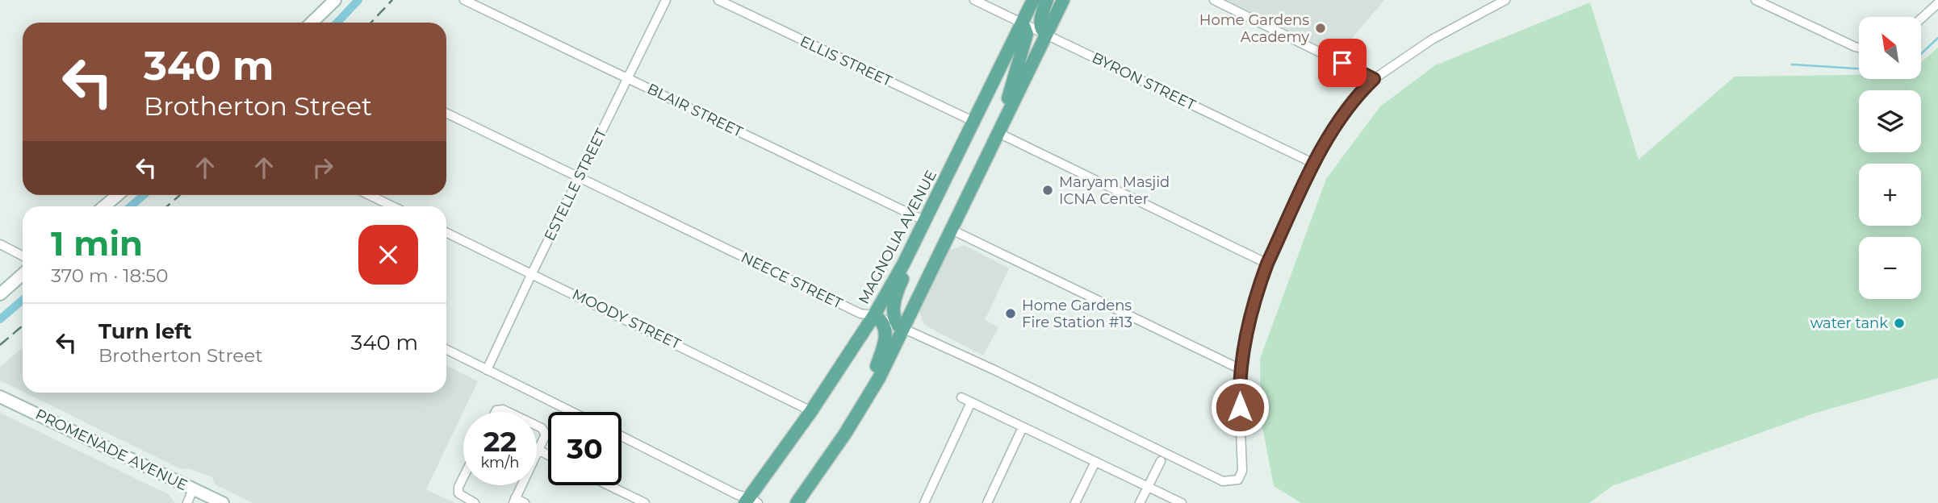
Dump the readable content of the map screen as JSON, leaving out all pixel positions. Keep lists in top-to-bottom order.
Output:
{
  "streets": {
    "main road": ["MAGNOLIA AVENUE", "PROMENADE AVENUE"],
    "street": [
      "ELLIS STREET",
      "BYRON STREET",
      "BLAIR STREET",
      "ESTELLE STREET",
      "NEECE STREET",
      "MOODY STREET"
    ]
  },
  "crossings": [
    ["ELLIS STREET", "MAGNOLIA AVENUE"],
    ["BYRON STREET", "MAGNOLIA AVENUE"],
    ["BLAIR STREET", "ESTELLE STREET"],
    ["BLAIR STREET", "MAGNOLIA AVENUE"],
    ["ESTELLE STREET", "NEECE STREET"],
    ["ESTELLE STREET", "MOODY STREET"],
    ["MAGNOLIA AVENUE", "NEECE STREET"],
    ["MAGNOLIA AVENUE", "MOODY STREET"]
  ],
  "places": [
    "Home Gardens Academy",
    "Maryam Masjid ICNA Center",
    "Home Gardens Fire Station #13",
    "water tank"
  ],
  "north": "top left",
  "page": {
    "map_buttons": ["+", "−"],
    "turn": ["340 m", "Brotherton Street"],
    "heading": ["1 min", "370 m · 18:50"],
    "list": [
      {
        "name": "Turn left",
        "note": "Brotherton Street",
        "value": "340 m"
      }
    ],
    "speed": "22 km/h",
    "limit": "30"
  }
}
